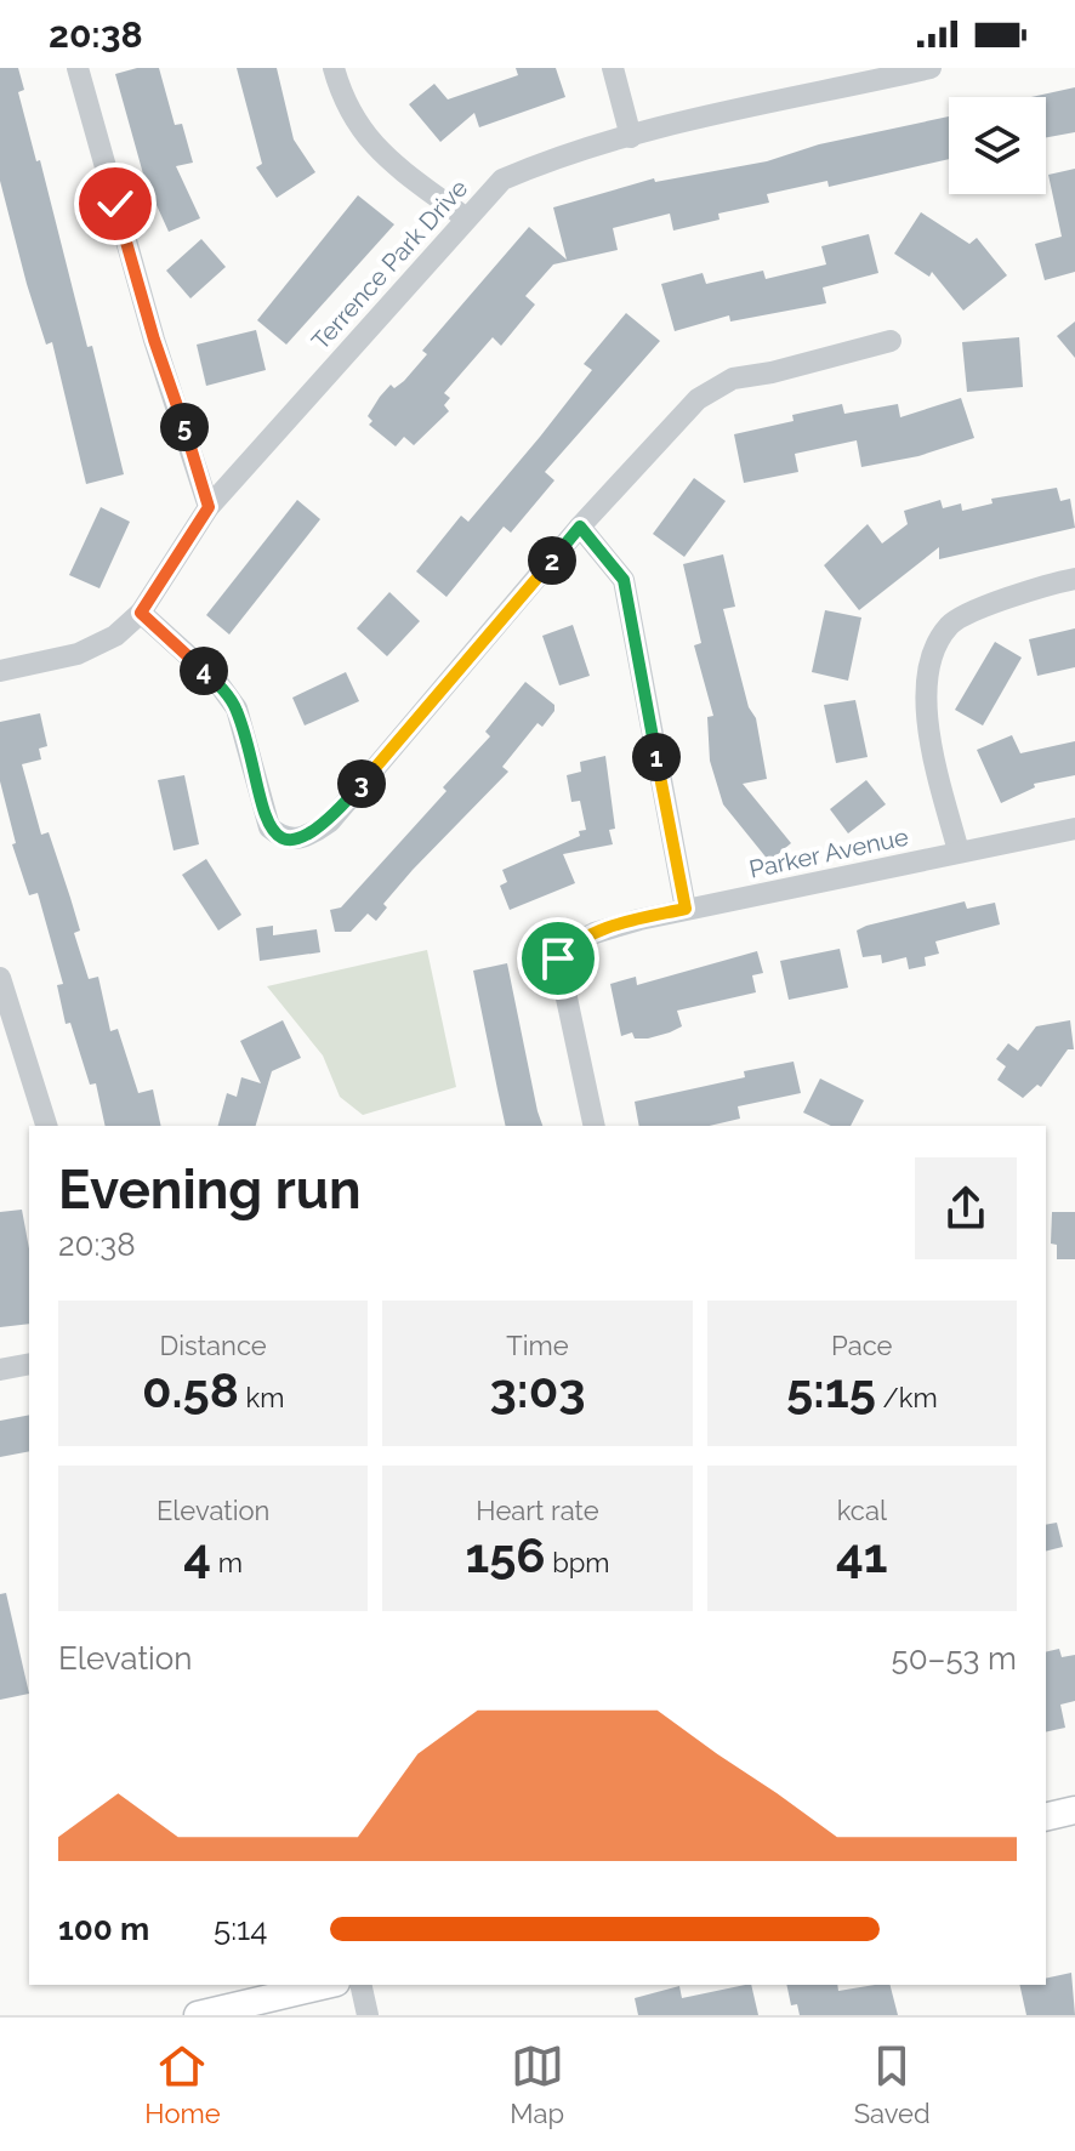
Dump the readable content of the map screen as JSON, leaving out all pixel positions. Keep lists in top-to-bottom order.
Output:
{
  "streets": {
    "street": ["Terrence Park Drive", "Parker Avenue"]
  },
  "page": {
    "status": "20:38",
    "pins": [
      "5",
      "2",
      "4",
      "1",
      "3"
    ],
    "heading": ["Evening run", "20:38"],
    "stats": [
      ["Distance", "0.58 km"],
      ["Time", "3:03"],
      ["Pace", "5:15 /km"],
      ["Elevation", "4 m"],
      ["Heart rate", "156 bpm"],
      ["kcal", "41"]
    ],
    "chart": ["Elevation", "50–53 m"],
    "list": [
      {
        "name": "100 m",
        "note": "5:14"
      }
    ],
    "tabs": ["Home", "Map", "Saved"]
  }
}
